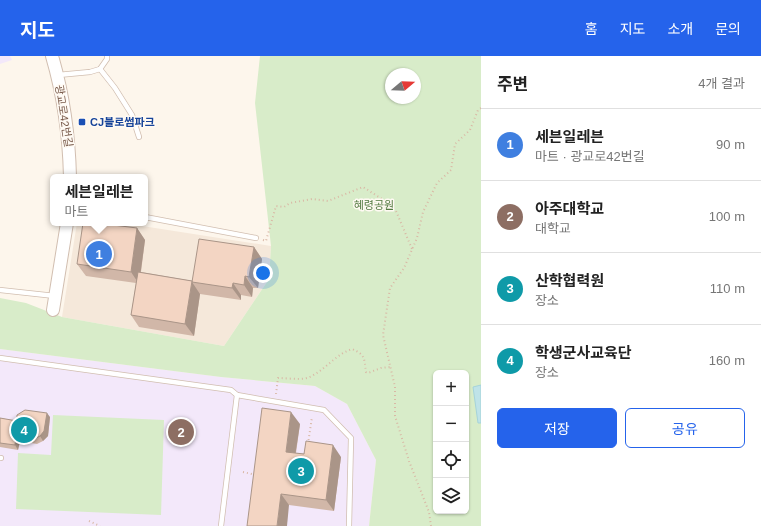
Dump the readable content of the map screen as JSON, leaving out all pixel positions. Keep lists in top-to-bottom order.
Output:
{
  "streets": {
    "street": ["광교로42번길"]
  },
  "parks": ["혜령공원"],
  "places": {
    "transit": ["CJ블로썸파크"]
  },
  "north": "right",
  "page": {
    "header": "지도",
    "nav": [
      "홈",
      "지도",
      "소개",
      "문의"
    ],
    "heading": ["주변", "4개 결과"],
    "list": [
      {
        "mark": "1",
        "name": "세븐일레븐",
        "note": "마트 · 광교로42번길",
        "value": "90 m"
      },
      {
        "mark": "2",
        "name": "아주대학교",
        "note": "대학교",
        "value": "100 m"
      },
      {
        "mark": "3",
        "name": "산학협력원",
        "note": "장소",
        "value": "110 m"
      },
      {
        "mark": "4",
        "name": "학생군사교육단",
        "note": "장소",
        "value": "160 m"
      }
    ],
    "popup": ["세븐일레븐", "마트"],
    "pins": [
      "1",
      "4",
      "2",
      "3"
    ],
    "map_buttons": ["+", "−"],
    "buttons": ["저장", "공유"]
  }
}
